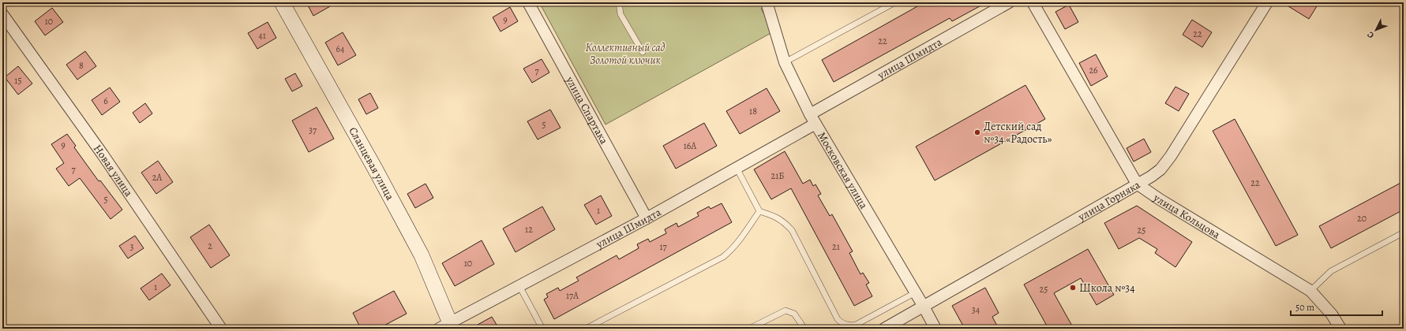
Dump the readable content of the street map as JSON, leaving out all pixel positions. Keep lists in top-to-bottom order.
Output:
{
  "streets": {
    "main road": ["Сланцевая улица"],
    "street": [
      "улица Шмидта",
      "улица Спартака",
      "Новая улица",
      "Московская улица",
      "улица Горняка",
      "улица Кольцова"
    ]
  },
  "crossings": [
    ["улица Шмидта", "улица Спартака"],
    ["улица Шмидта", "Сланцевая улица"],
    ["улица Шмидта", "Московская улица"],
    ["Московская улица", "улица Горняка"],
    ["улица Горняка", "улица Кольцова"]
  ],
  "parks": ["Коллективный сад Золотой ключик"],
  "places": ["Детский сад №34 «Радость»", "Школа №34"],
  "house_numbers": [
    "9",
    "10",
    "22",
    "41",
    "22",
    "64",
    "8",
    "26",
    "7",
    "15",
    "6",
    "18",
    "5",
    "37",
    "9",
    "16А",
    "7",
    "21Б",
    "2А",
    "22",
    "5",
    "1",
    "20",
    "12",
    "25",
    "2",
    "3",
    "17",
    "21",
    "10",
    "1",
    "25",
    "17А",
    "34"
  ],
  "scale_bar": "50 m",
  "north": "bottom left"
}
